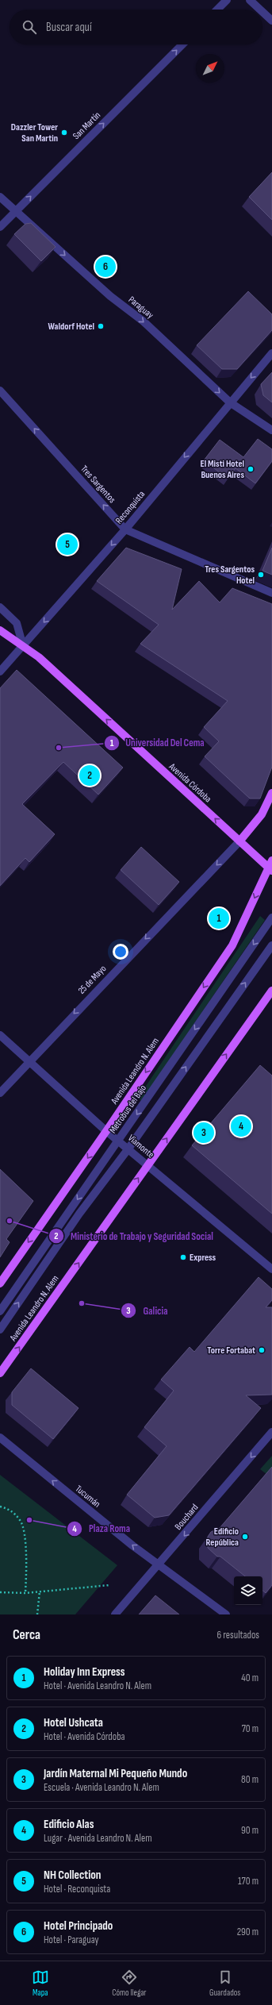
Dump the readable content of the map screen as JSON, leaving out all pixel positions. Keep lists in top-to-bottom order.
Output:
{
  "streets": {
    "main road": ["Avenida Córdoba", "Avenida Leandro N. Alem"],
    "street": [
      "San Martín",
      "Paraguay",
      "Tres Sargentos",
      "Reconquista",
      "25 de Mayo",
      "Metrobus del Bajo",
      "Viamonte",
      "Tucumán",
      "Bouchard"
    ]
  },
  "crossings": [
    ["San Martín", "Paraguay"],
    ["Paraguay", "Reconquista"],
    ["Tres Sargentos", "Reconquista"],
    ["Reconquista", "Avenida Córdoba"],
    ["Avenida Córdoba", "25 de Mayo"],
    ["Avenida Córdoba", "Avenida Leandro N. Alem"],
    ["25 de Mayo", "Viamonte"],
    ["Avenida Leandro N. Alem", "Viamonte"],
    ["Metrobus del Bajo", "Viamonte"],
    ["Tucumán", "Bouchard"]
  ],
  "one_way": [
    "San Martín",
    "Paraguay",
    "Tres Sargentos",
    "Reconquista",
    "Avenida Córdoba",
    "25 de Mayo",
    "Tucumán",
    "Bouchard"
  ],
  "places": [
    "Dazzler Tower San Martin",
    "Waldorf Hotel",
    "El Misti Hotel Buenos Aires",
    "Tres Sargentos Hotel",
    "Universidad Del Cema",
    "Ministerio de Trabajo y Seguridad Social",
    "Express",
    "Galicia",
    "Torre Fortabat",
    "Plaza Roma",
    "Edificio República"
  ],
  "north": "top right",
  "page": {
    "search": "Buscar aquí",
    "pins": [
      "6",
      "5",
      "2",
      "1",
      "4",
      "3"
    ],
    "heading": ["Cerca", "6 resultados"],
    "list": [
      {
        "mark": "1",
        "name": "Holiday Inn Express",
        "note": "Hotel · Avenida Leandro N. Alem",
        "value": "40 m"
      },
      {
        "mark": "2",
        "name": "Hotel Ushcata",
        "note": "Hotel · Avenida Córdoba",
        "value": "70 m"
      },
      {
        "mark": "3",
        "name": "Jardín Maternal Mi Pequeño Mundo",
        "note": "Escuela · Avenida Leandro N. Alem",
        "value": "80 m"
      },
      {
        "mark": "4",
        "name": "Edificio Alas",
        "note": "Lugar · Avenida Leandro N. Alem",
        "value": "90 m"
      },
      {
        "mark": "5",
        "name": "NH Collection",
        "note": "Hotel · Reconquista",
        "value": "170 m"
      },
      {
        "mark": "6",
        "name": "Hotel Principado",
        "note": "Hotel · Paraguay",
        "value": "290 m"
      }
    ],
    "nav": ["Mapa", "Cómo llegar", "Guardados"]
  }
}
